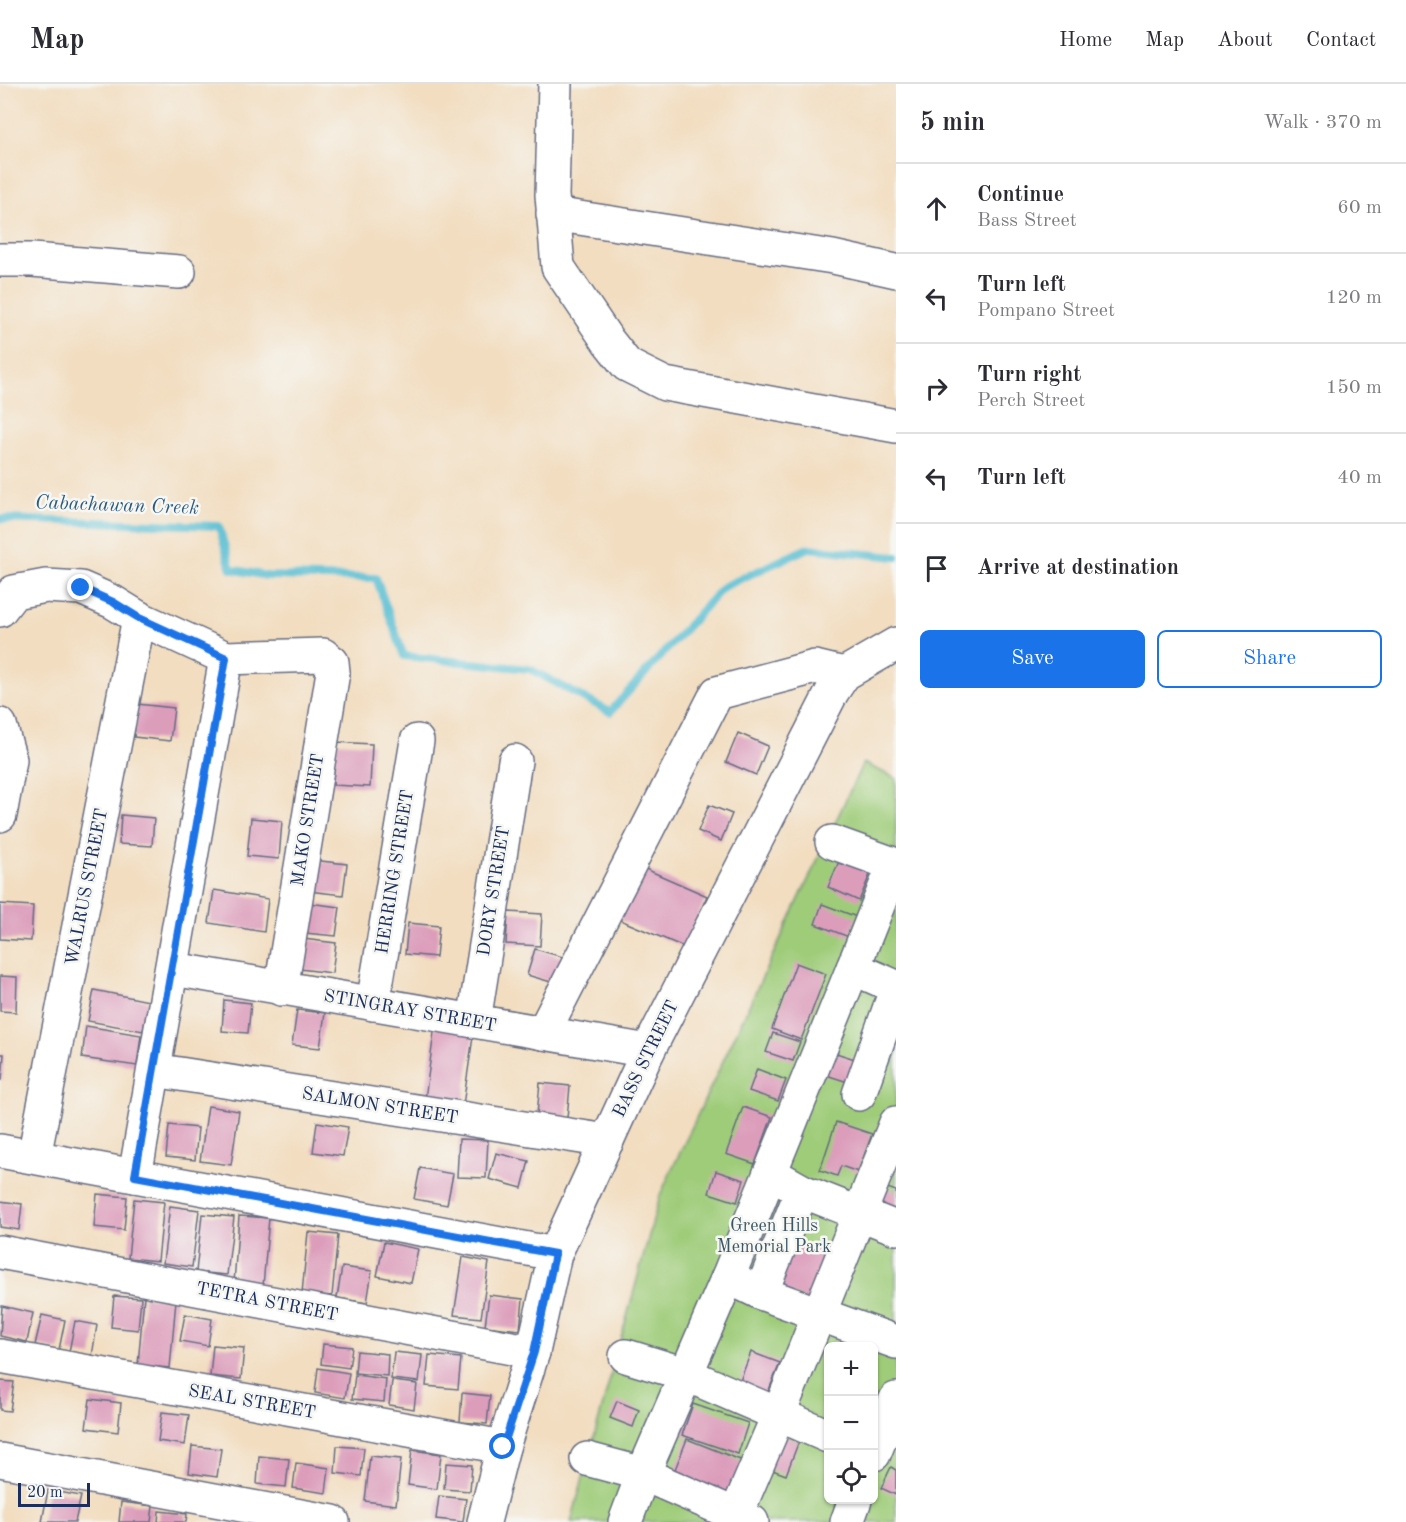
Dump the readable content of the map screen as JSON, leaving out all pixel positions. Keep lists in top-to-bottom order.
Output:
{
  "streets": {
    "street": [
      "MAKO STREET",
      "HERRING STREET",
      "WALRUS STREET",
      "DORY STREET",
      "STINGRAY STREET",
      "BASS STREET",
      "SALMON STREET",
      "TETRA STREET",
      "SEAL STREET"
    ]
  },
  "crossings": [
    ["MAKO STREET", "STINGRAY STREET"],
    ["HERRING STREET", "STINGRAY STREET"],
    ["DORY STREET", "STINGRAY STREET"],
    ["STINGRAY STREET", "BASS STREET"],
    ["BASS STREET", "SALMON STREET"],
    ["BASS STREET", "TETRA STREET"],
    ["BASS STREET", "SEAL STREET"]
  ],
  "water": ["Cabachawan Creek"],
  "parks": ["Green Hills Memorial Park"],
  "scale_bar": "20 m",
  "page": {
    "header": "Map",
    "nav": [
      "Home",
      "Map",
      "About",
      "Contact"
    ],
    "heading": ["5 min", "Walk · 370 m"],
    "list": [
      ["Continue", "Bass Street", "60 m"],
      ["Turn left", "Pompano Street", "120 m"],
      ["Turn right", "Perch Street", "150 m"],
      ["Turn left", "40 m"],
      "Arrive at destination"
    ],
    "buttons": ["Save", "Share"],
    "map_buttons": ["+", "−"],
    "scale": "20 m"
  }
}
